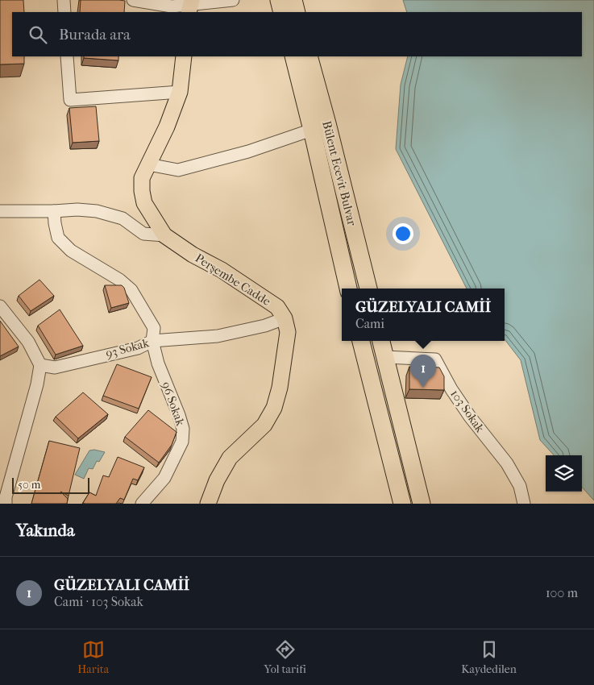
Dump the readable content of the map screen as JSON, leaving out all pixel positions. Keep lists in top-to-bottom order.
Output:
{
  "streets": {
    "highway": ["Bülent Ecevit Bulvar"],
    "main road": ["Perşembe Cadde"],
    "street": ["93 Sokak", "96 Sokak", "103 Sokak"]
  },
  "crossings": [
    ["Perşembe Cadde", "93 Sokak"],
    ["93 Sokak", "96 Sokak"]
  ],
  "scale_bar": "50 m",
  "page": {
    "search": "Burada ara",
    "popup": ["GÜZELYALI CAMİİ", "Cami"],
    "pins": "1",
    "scale": "50 m",
    "heading": "Yakında",
    "list": [
      {
        "mark": "1",
        "name": "GÜZELYALI CAMİİ",
        "note": "Cami · 103 Sokak",
        "value": "100 m"
      }
    ],
    "nav": ["Harita", "Yol tarifi", "Kaydedilen"]
  }
}
